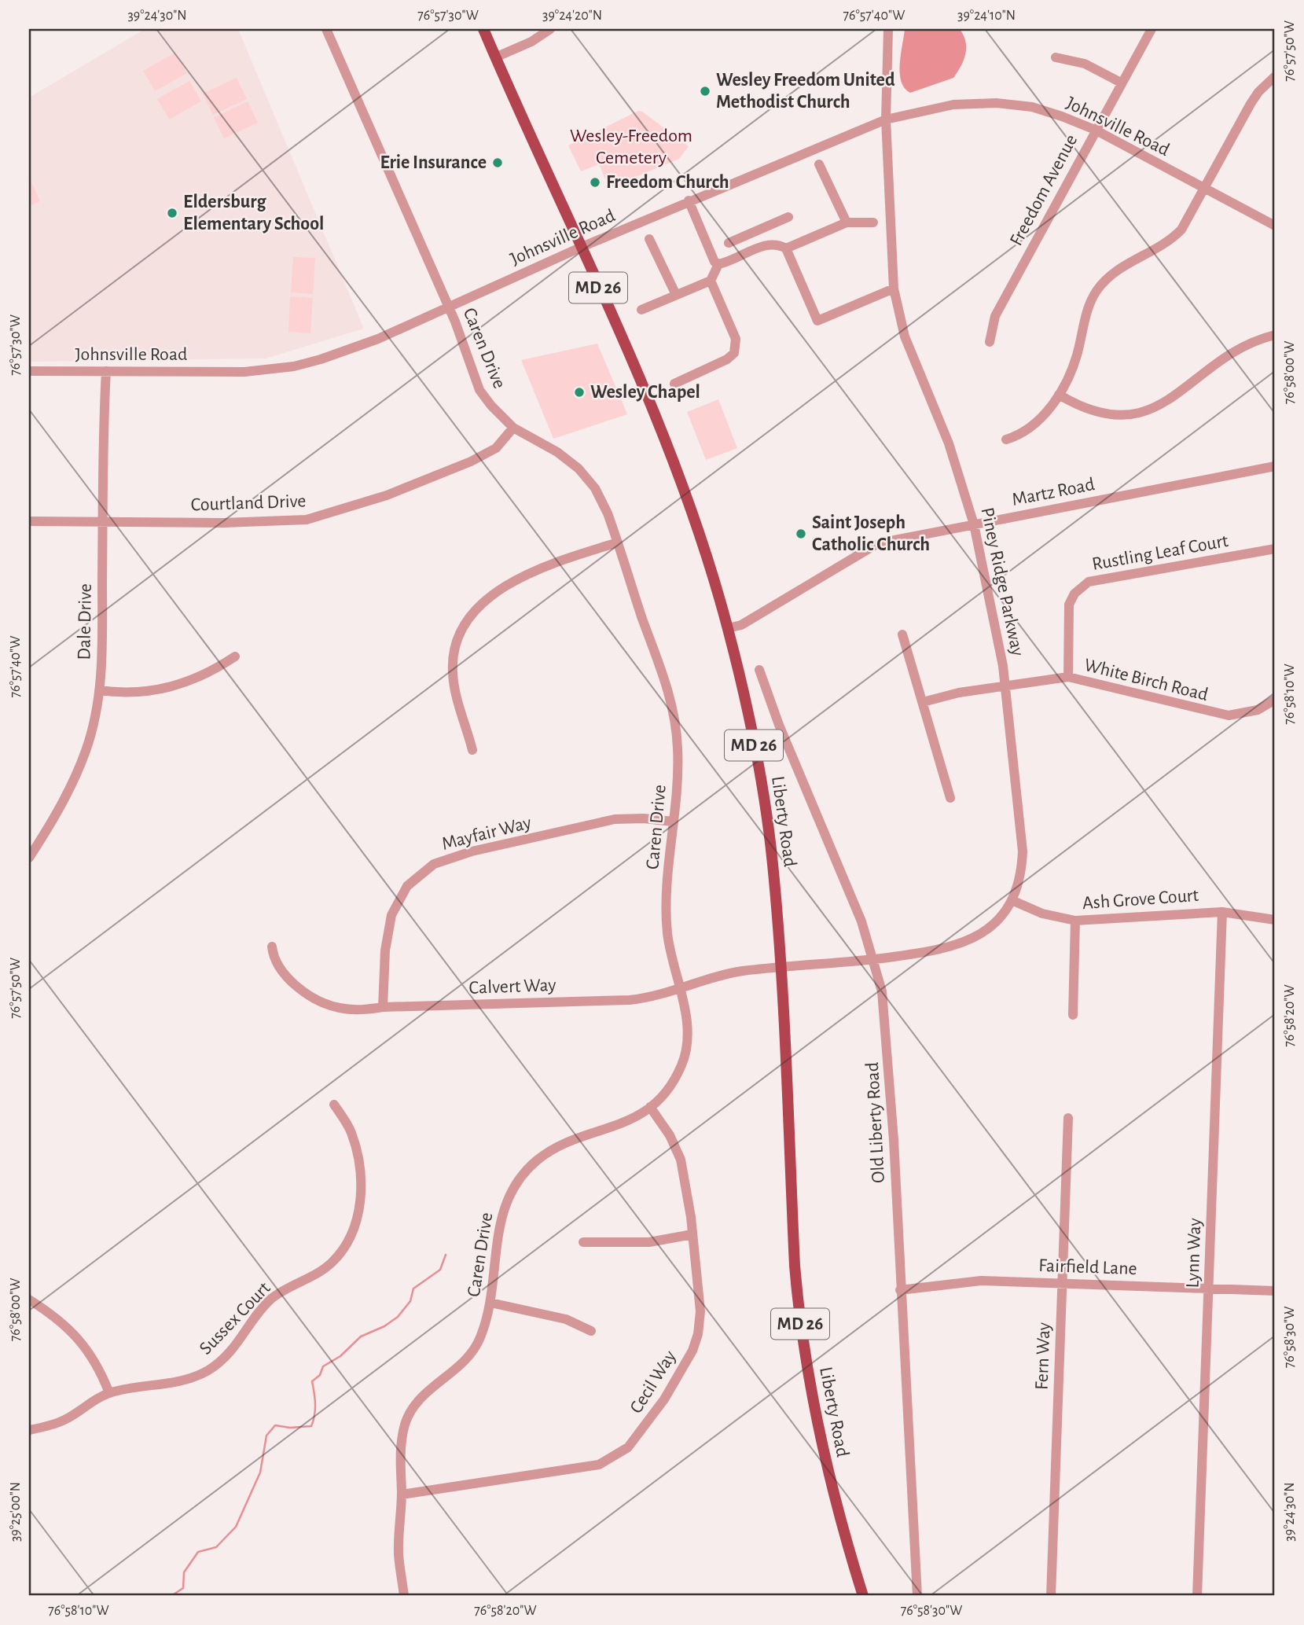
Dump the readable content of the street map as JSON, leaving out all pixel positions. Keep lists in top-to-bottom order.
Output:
{
  "streets": {
    "main road": ["MD 26", "Liberty Road"],
    "street": [
      "Johnsville Road",
      "Freedom Avenue",
      "Caren Drive",
      "Martz Road",
      "Courtland Drive",
      "Rustling Leaf Court",
      "Piney Ridge Parkway",
      "Dale Drive",
      "White Birch Road",
      "Mayfair Way",
      "Ash Grove Court",
      "Calvert Way",
      "Old Liberty Road",
      "Lynn Way",
      "Fairfield Lane",
      "Sussex Court",
      "Fern Way",
      "Cecil Way"
    ]
  },
  "crossings": [
    ["Johnsville Road", "Freedom Avenue"],
    ["Johnsville Road", "Caren Drive"],
    ["Johnsville Road", "Piney Ridge Parkway"],
    ["Johnsville Road", "Dale Drive"],
    ["Johnsville Road", "Liberty Road"],
    ["Caren Drive", "Courtland Drive"],
    ["Caren Drive", "Mayfair Way"],
    ["Caren Drive", "Calvert Way"],
    ["Caren Drive", "Cecil Way"],
    ["Martz Road", "Piney Ridge Parkway"],
    ["Martz Road", "Liberty Road"],
    ["Courtland Drive", "Dale Drive"],
    ["Rustling Leaf Court", "White Birch Road"],
    ["Piney Ridge Parkway", "White Birch Road"],
    ["Piney Ridge Parkway", "Liberty Road"],
    ["Piney Ridge Parkway", "Ash Grove Court"],
    ["Piney Ridge Parkway", "Calvert Way"],
    ["Piney Ridge Parkway", "Old Liberty Road"],
    ["Liberty Road", "Calvert Way"],
    ["Mayfair Way", "Calvert Way"],
    ["Ash Grove Court", "Lynn Way"],
    ["Old Liberty Road", "Fairfield Lane"],
    ["Lynn Way", "Fairfield Lane"],
    ["Fairfield Lane", "Fern Way"]
  ],
  "parks": ["Wesley-Freedom Cemetery"],
  "places": [
    "Wesley Freedom United Methodist Church",
    "Erie Insurance",
    "Freedom Church",
    "Eldersburg Elementary School",
    "Wesley Chapel",
    "Saint Joseph Catholic Church"
  ],
  "coordinates": [
    "39°24'30\"N",
    "76°57'30\"W",
    "39°24'20\"N",
    "76°57'40\"W",
    "39°24'10\"N",
    "76°57'50\"W",
    "76°58'00\"W",
    "76°58'10\"W",
    "76°58'20\"W",
    "76°58'30\"W",
    "39°25'00\"N"
  ]
}
